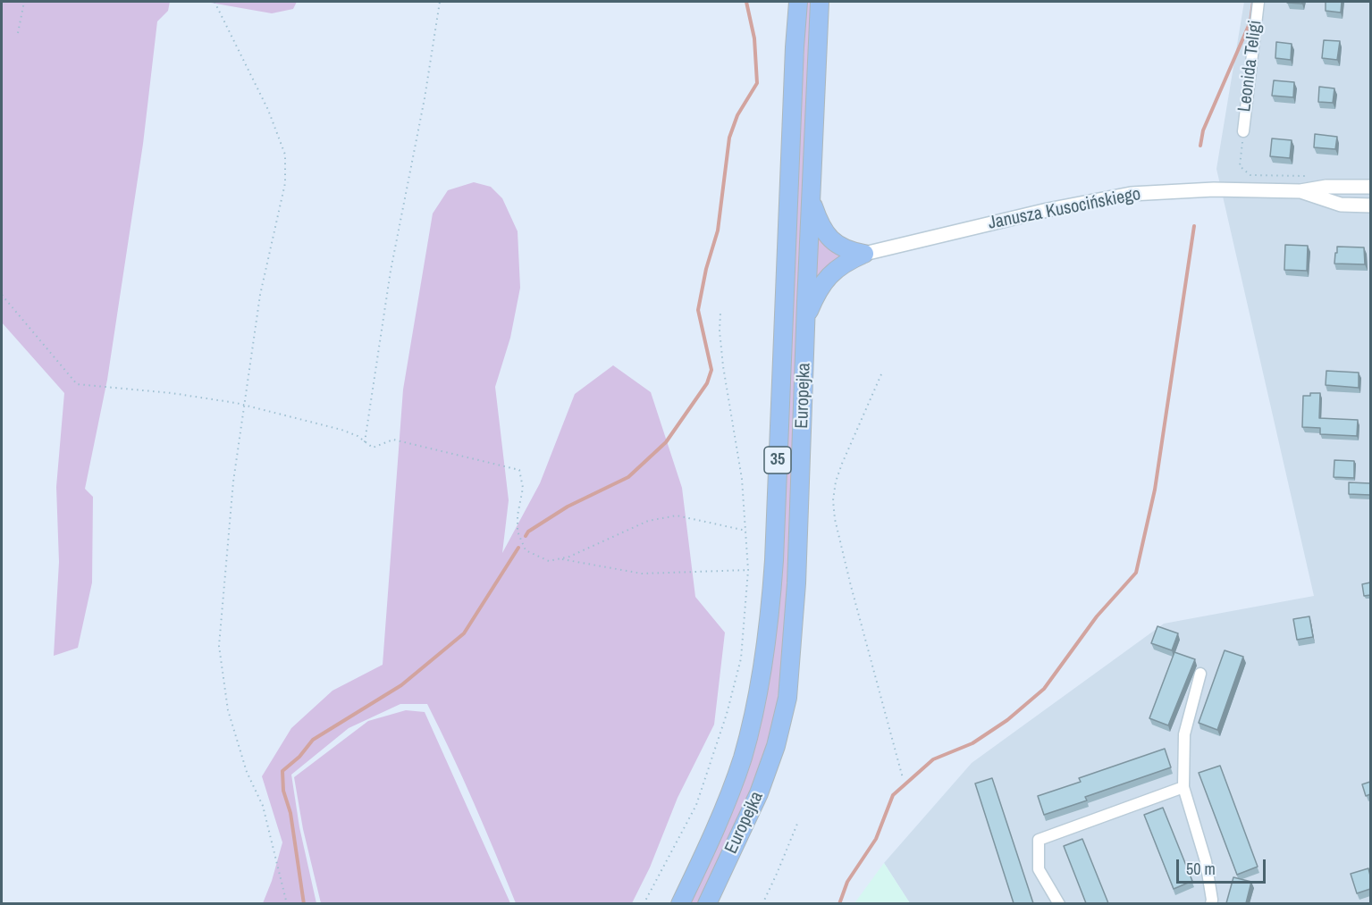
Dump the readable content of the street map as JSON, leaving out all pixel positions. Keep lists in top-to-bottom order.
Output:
{
  "streets": {
    "main road": ["Europejka", "35"],
    "street": ["Leonida Teligi", "Janusza Kusocińskiego"]
  },
  "scale_bar": "50 m"
}
